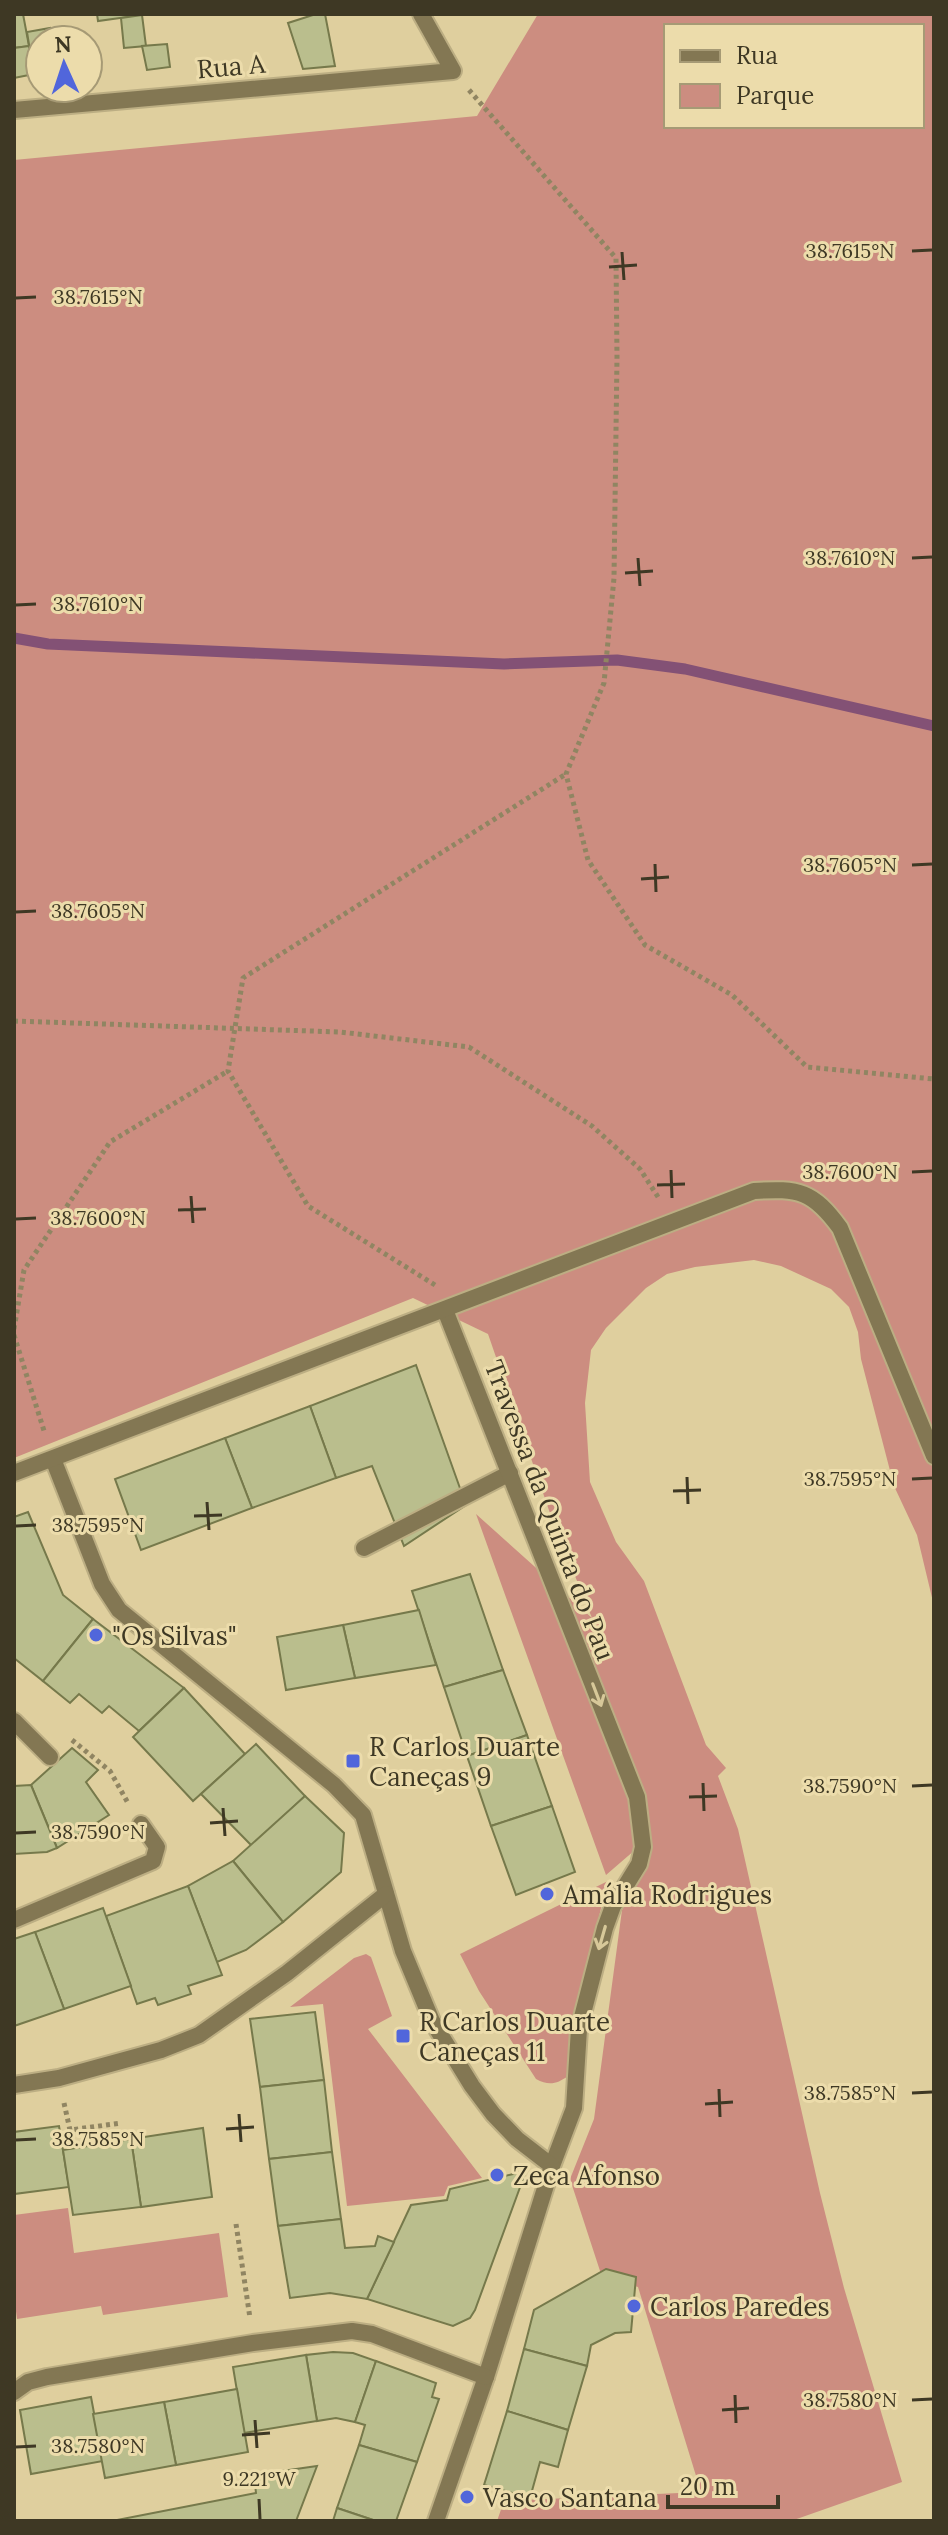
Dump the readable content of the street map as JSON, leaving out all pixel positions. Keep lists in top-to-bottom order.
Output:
{
  "streets": {
    "street": ["Rua A", "Travessa da Quinta do Pau"]
  },
  "one_way": ["Travessa da Quinta do Pau"],
  "places": {
    "other": [
      "\"Os Silvas\"",
      "Amália Rodrigues",
      "Zeca Afonso",
      "Carlos Paredes",
      "Vasco Santana"
    ],
    "transit": ["R Carlos Duarte Caneças 9", "R Carlos Duarte Caneças 11"]
  },
  "legend": ["Rua", "Parque"],
  "scale_bar": "20 m",
  "north": "top",
  "coordinates": [
    "38.7615°N",
    "38.7610°N",
    "38.7605°N",
    "38.7600°N",
    "38.7595°N",
    "38.7590°N",
    "38.7585°N",
    "38.7580°N",
    "9.221°W"
  ]
}
